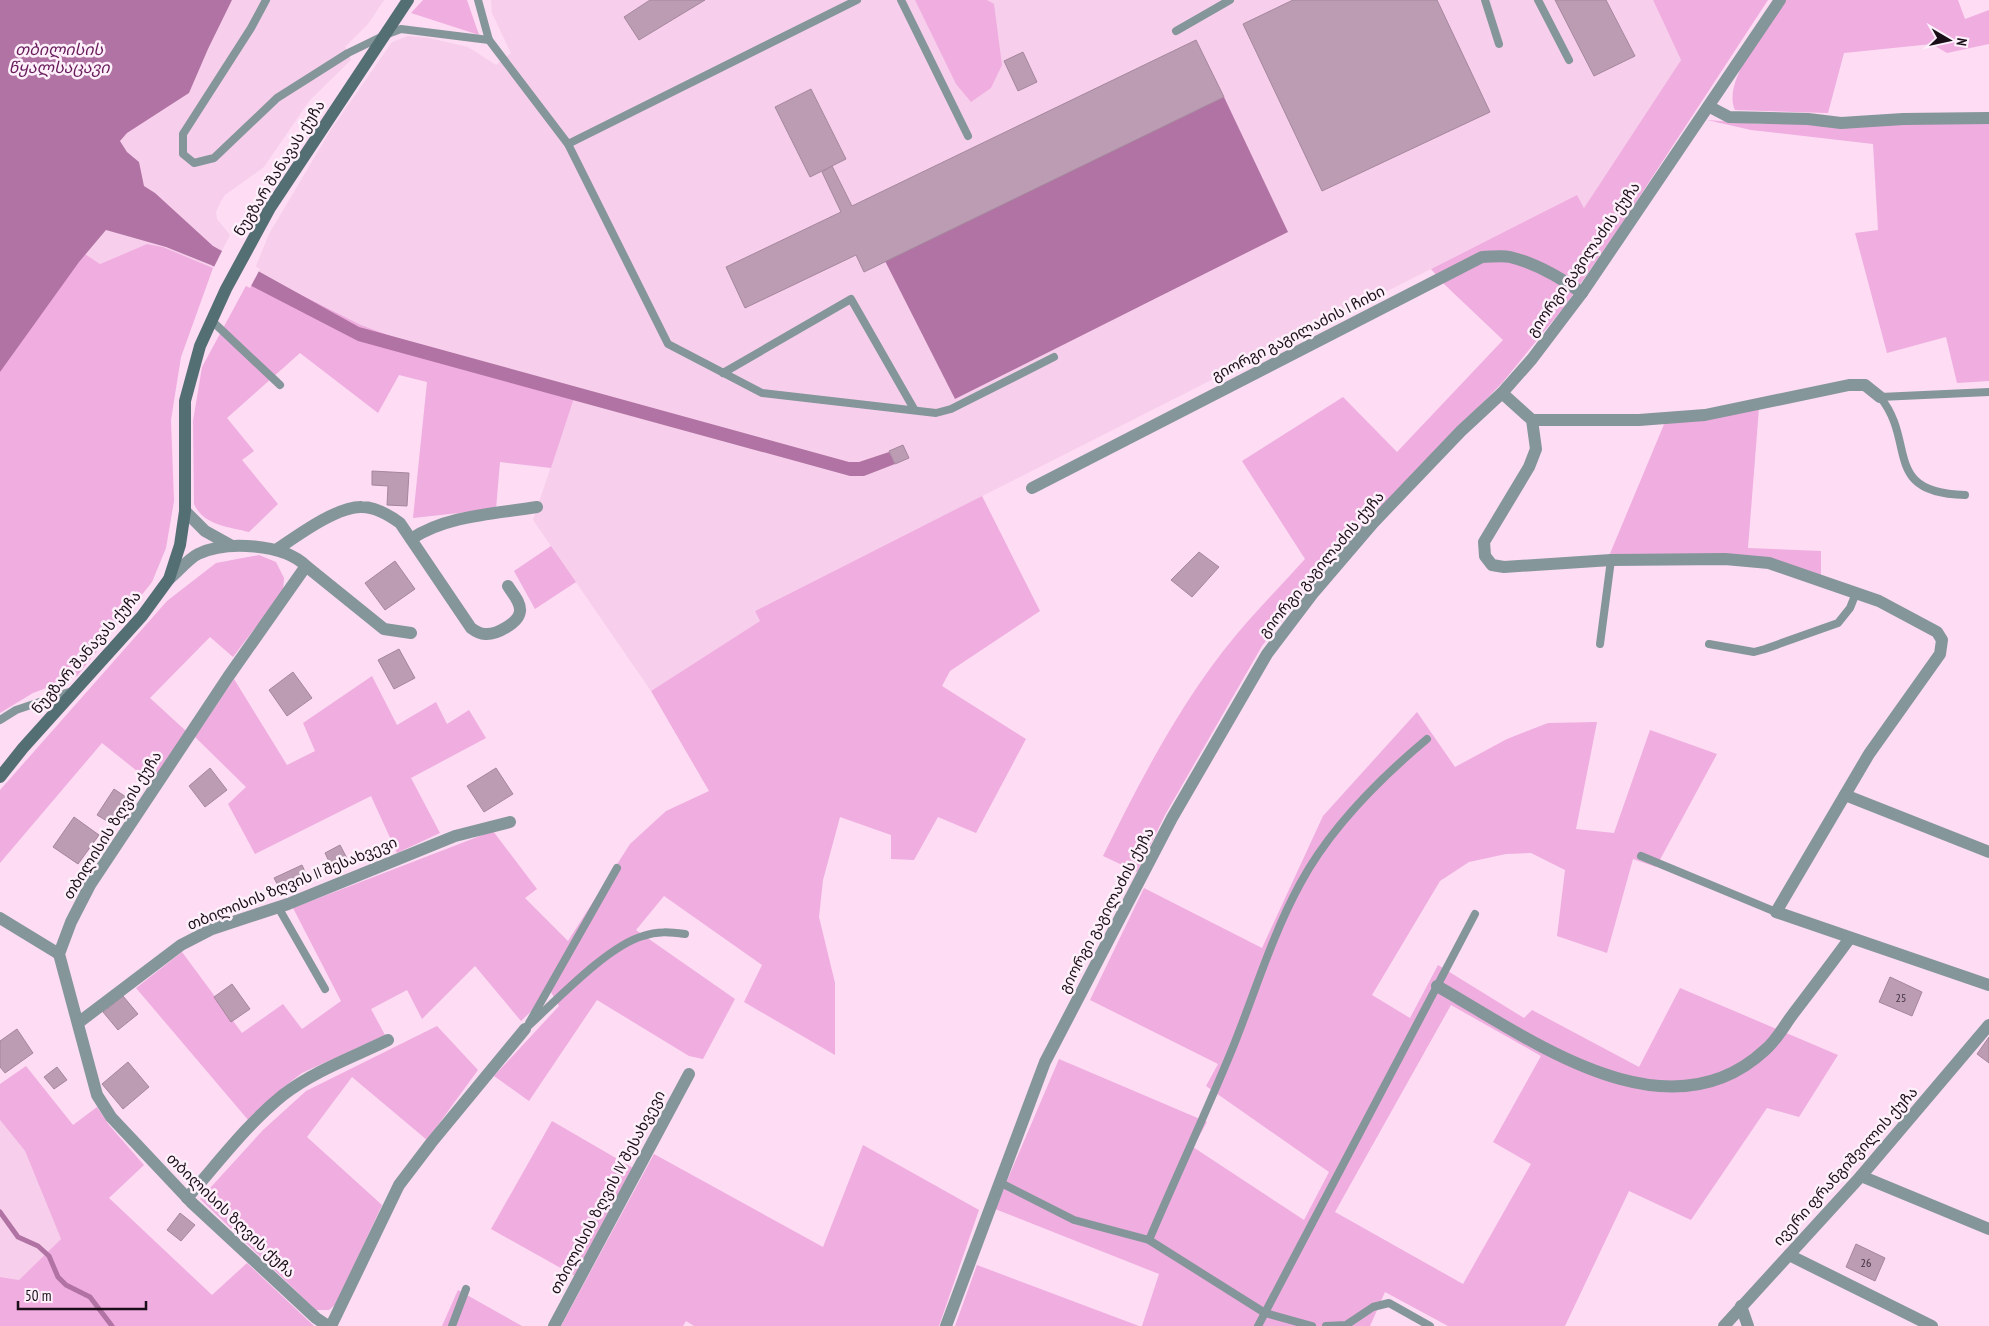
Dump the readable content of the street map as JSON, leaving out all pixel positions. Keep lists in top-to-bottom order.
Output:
{
  "streets": {
    "main road": ["ნუგზარ შანავას ქუჩა"],
    "street": [
      "გიორგი გაგილაძის ქუჩა",
      "გიორგი გაგილაძის I ჩიხი",
      "თბილისის ზღვის ქუჩა",
      "თბილისის ზღვის II შესახვევი",
      "ივერი ფრანგიშვილის ქუჩა",
      "თბილისის ზღვის IV შესახვევი"
    ]
  },
  "crossings": [
    ["გიორგი გაგილაძის ქუჩა", "გიორგი გაგილაძის I ჩიხი"],
    ["თბილისის ზღვის ქუჩა", "თბილისის ზღვის II შესახვევი"]
  ],
  "water": ["თბილისის წყალსაცავი"],
  "house_numbers": ["25", "26"],
  "scale_bar": "50 m",
  "north": "right"
}
